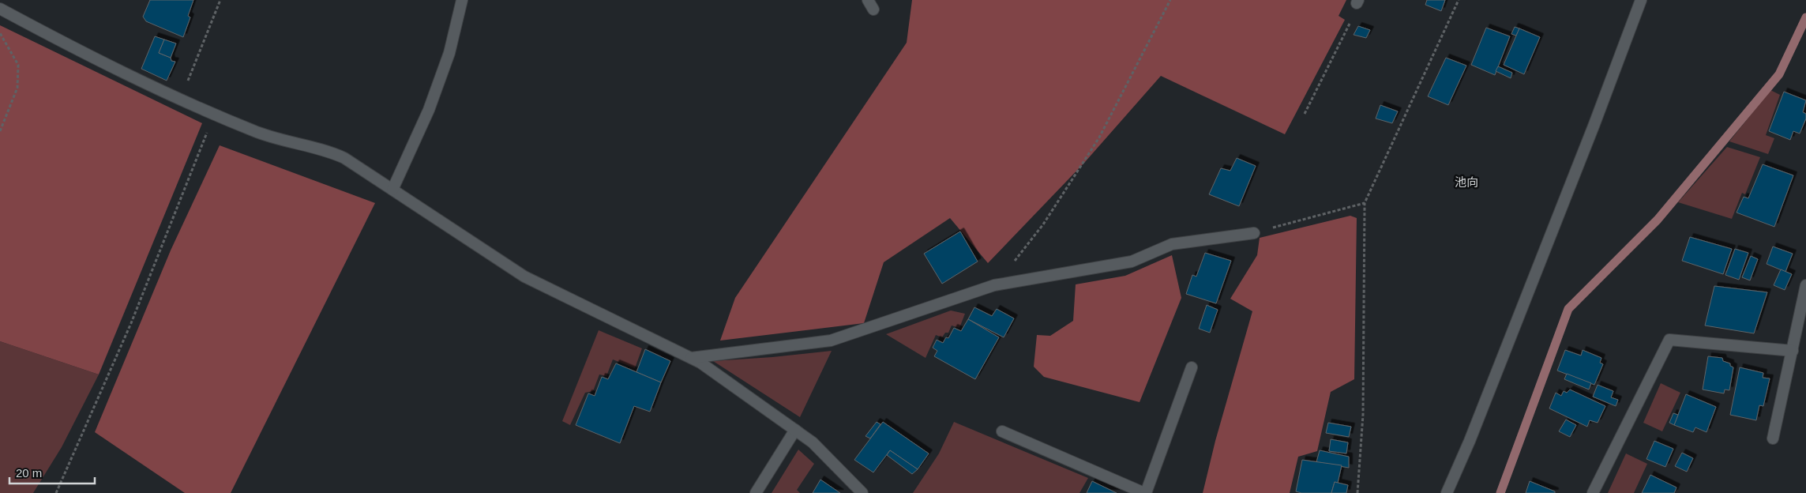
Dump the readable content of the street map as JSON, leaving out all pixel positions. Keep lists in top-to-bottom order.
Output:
{
  "districts": ["池向"],
  "scale_bar": "20 m"
}
